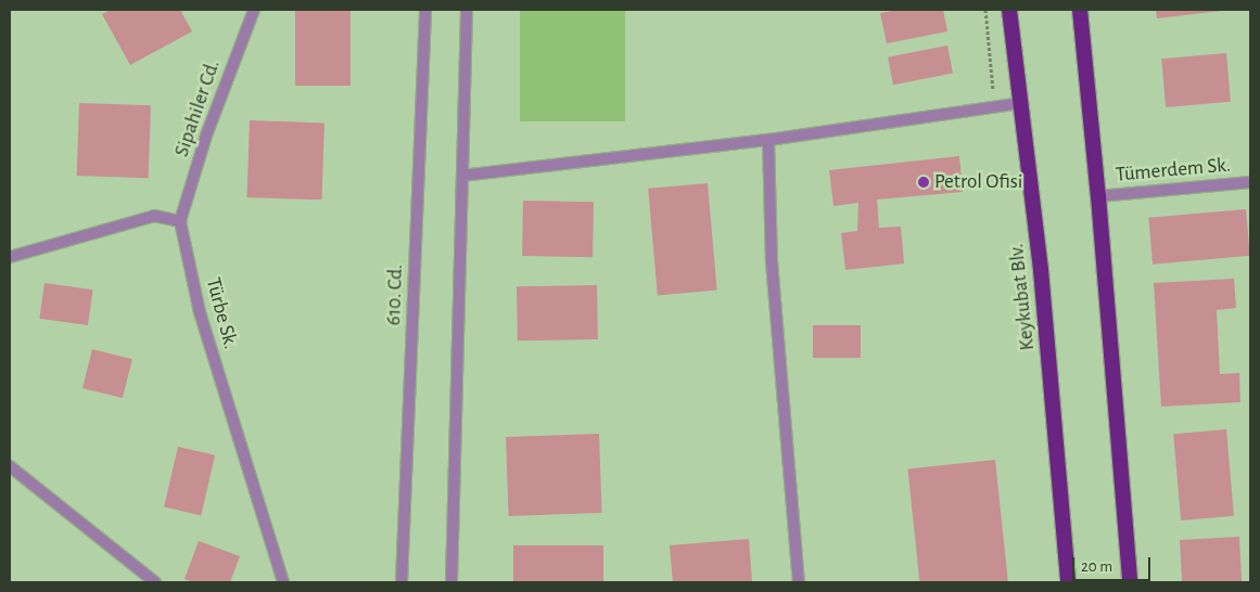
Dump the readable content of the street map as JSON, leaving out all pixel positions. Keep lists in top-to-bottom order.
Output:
{
  "streets": {
    "highway": ["Keykubat Blv."],
    "street": [
      "Sipahiler Cd.",
      "Tümerdem Sk.",
      "610. Cd.",
      "Türbe Sk."
    ]
  },
  "crossings": [
    ["Sipahiler Cd.", "Türbe Sk."]
  ],
  "places": ["Petrol Ofisi"],
  "scale_bar": "20 m"
}
